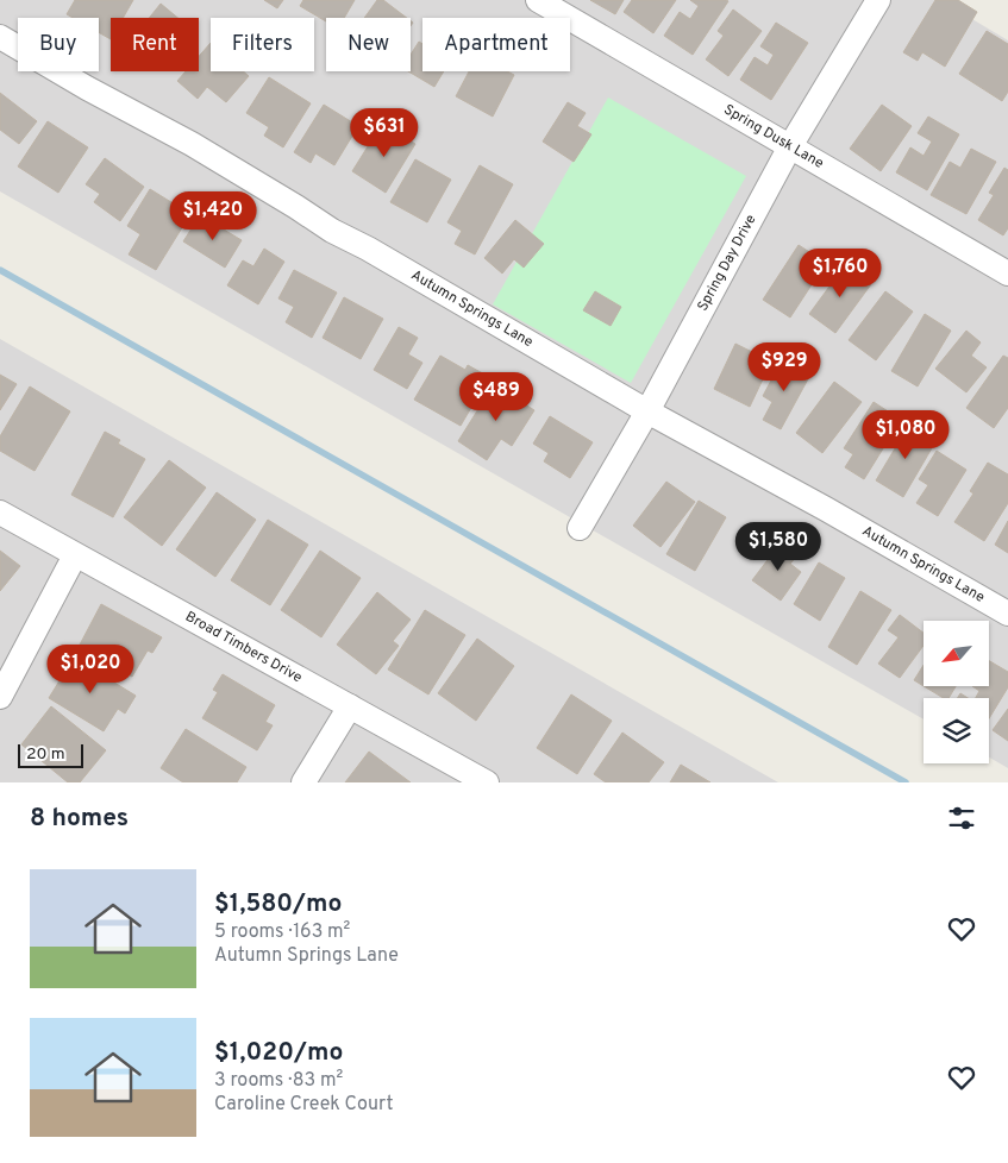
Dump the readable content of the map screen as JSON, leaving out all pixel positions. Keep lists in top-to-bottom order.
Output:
{
  "streets": {
    "street": [
      "Spring Dusk Lane",
      "Spring Day Drive",
      "Autumn Springs Lane",
      "Broad Timbers Drive"
    ]
  },
  "crossings": [
    ["Spring Dusk Lane", "Spring Day Drive"],
    ["Spring Day Drive", "Autumn Springs Lane"]
  ],
  "scale_bar": "20 m",
  "north": "bottom left",
  "page": {
    "chip": [
      "Buy",
      "Rent",
      "Filters",
      "New",
      "Apartment"
    ],
    "price": [
      "$631",
      "$1,420",
      "$1,760",
      "$929",
      "$489",
      "$1,080",
      "$1,580",
      "$1,020"
    ],
    "scale": "20 m",
    "heading": "8 homes",
    "list": [
      {
        "name": "$1,580/mo",
        "note": "5 rooms · 163 m² · Autumn Springs Lane"
      },
      {
        "name": "$1,020/mo",
        "note": "3 rooms · 83 m² · Caroline Creek Court"
      }
    ]
  }
}
